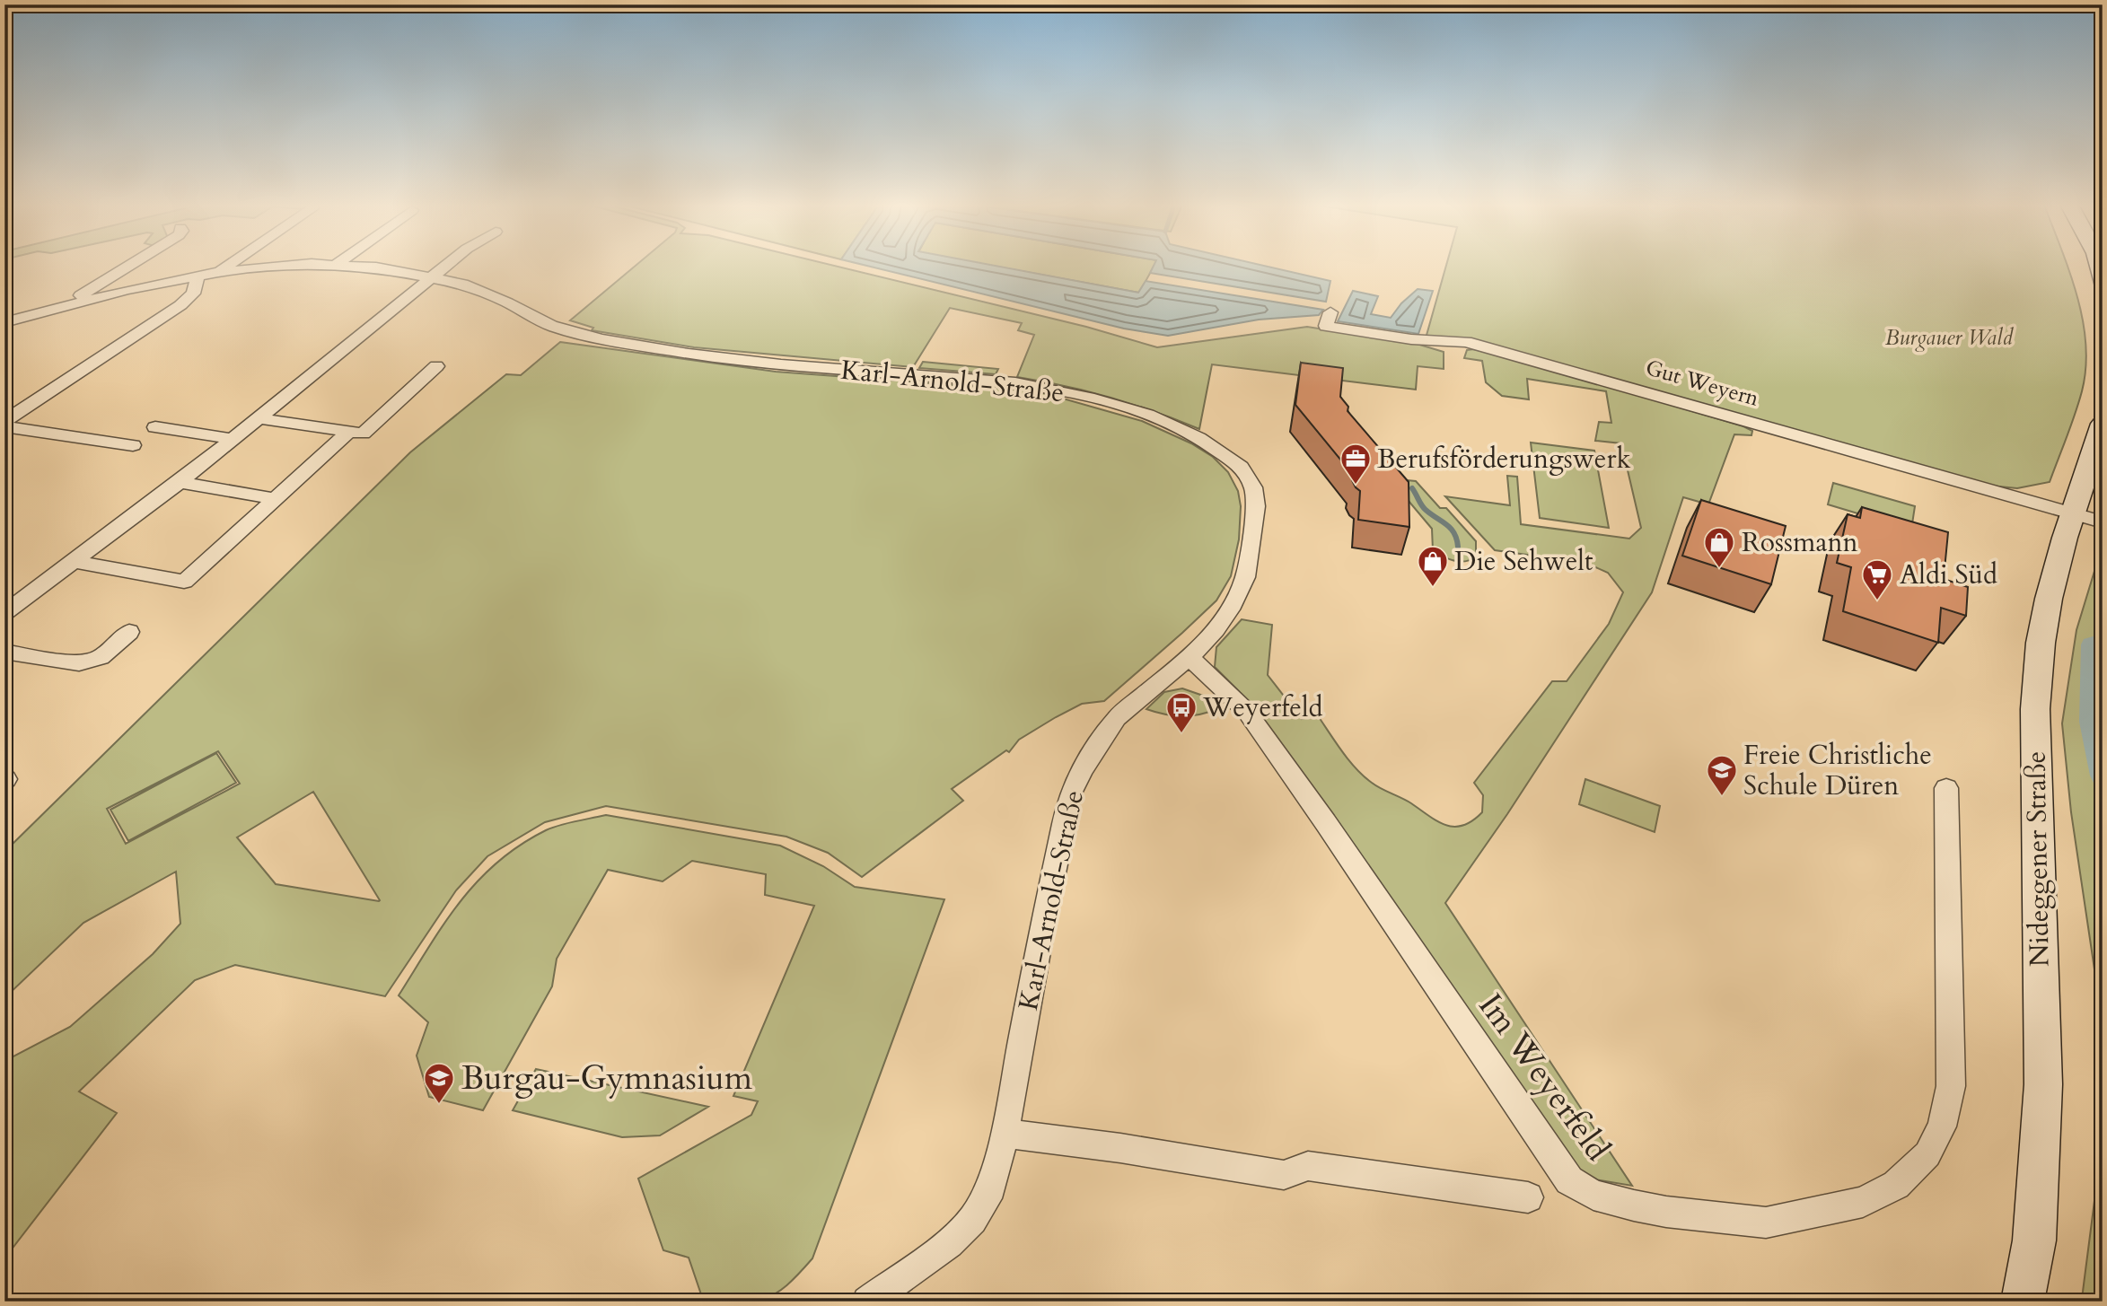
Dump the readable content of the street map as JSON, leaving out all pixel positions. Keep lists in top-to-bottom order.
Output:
{
  "streets": {
    "main road": ["Nideggener Straße"],
    "street": ["Karl-Arnold-Straße", "Gut Weyern", "Im Weyerfeld"]
  },
  "crossings": [
    ["Karl-Arnold-Straße", "Im Weyerfeld"],
    ["Gut Weyern", "Nideggener Straße"]
  ],
  "parks": ["Burgauer Wald"],
  "places": {
    "office": ["Berufsförderungswerk"],
    "shop": ["Rossmann", "Die Sehwelt"],
    "supermarket": ["Aldi Süd"],
    "bus stop": ["Weyerfeld"],
    "school or university": ["Freie Christliche Schule Düren", "Burgau-Gymnasium"]
  }
}
